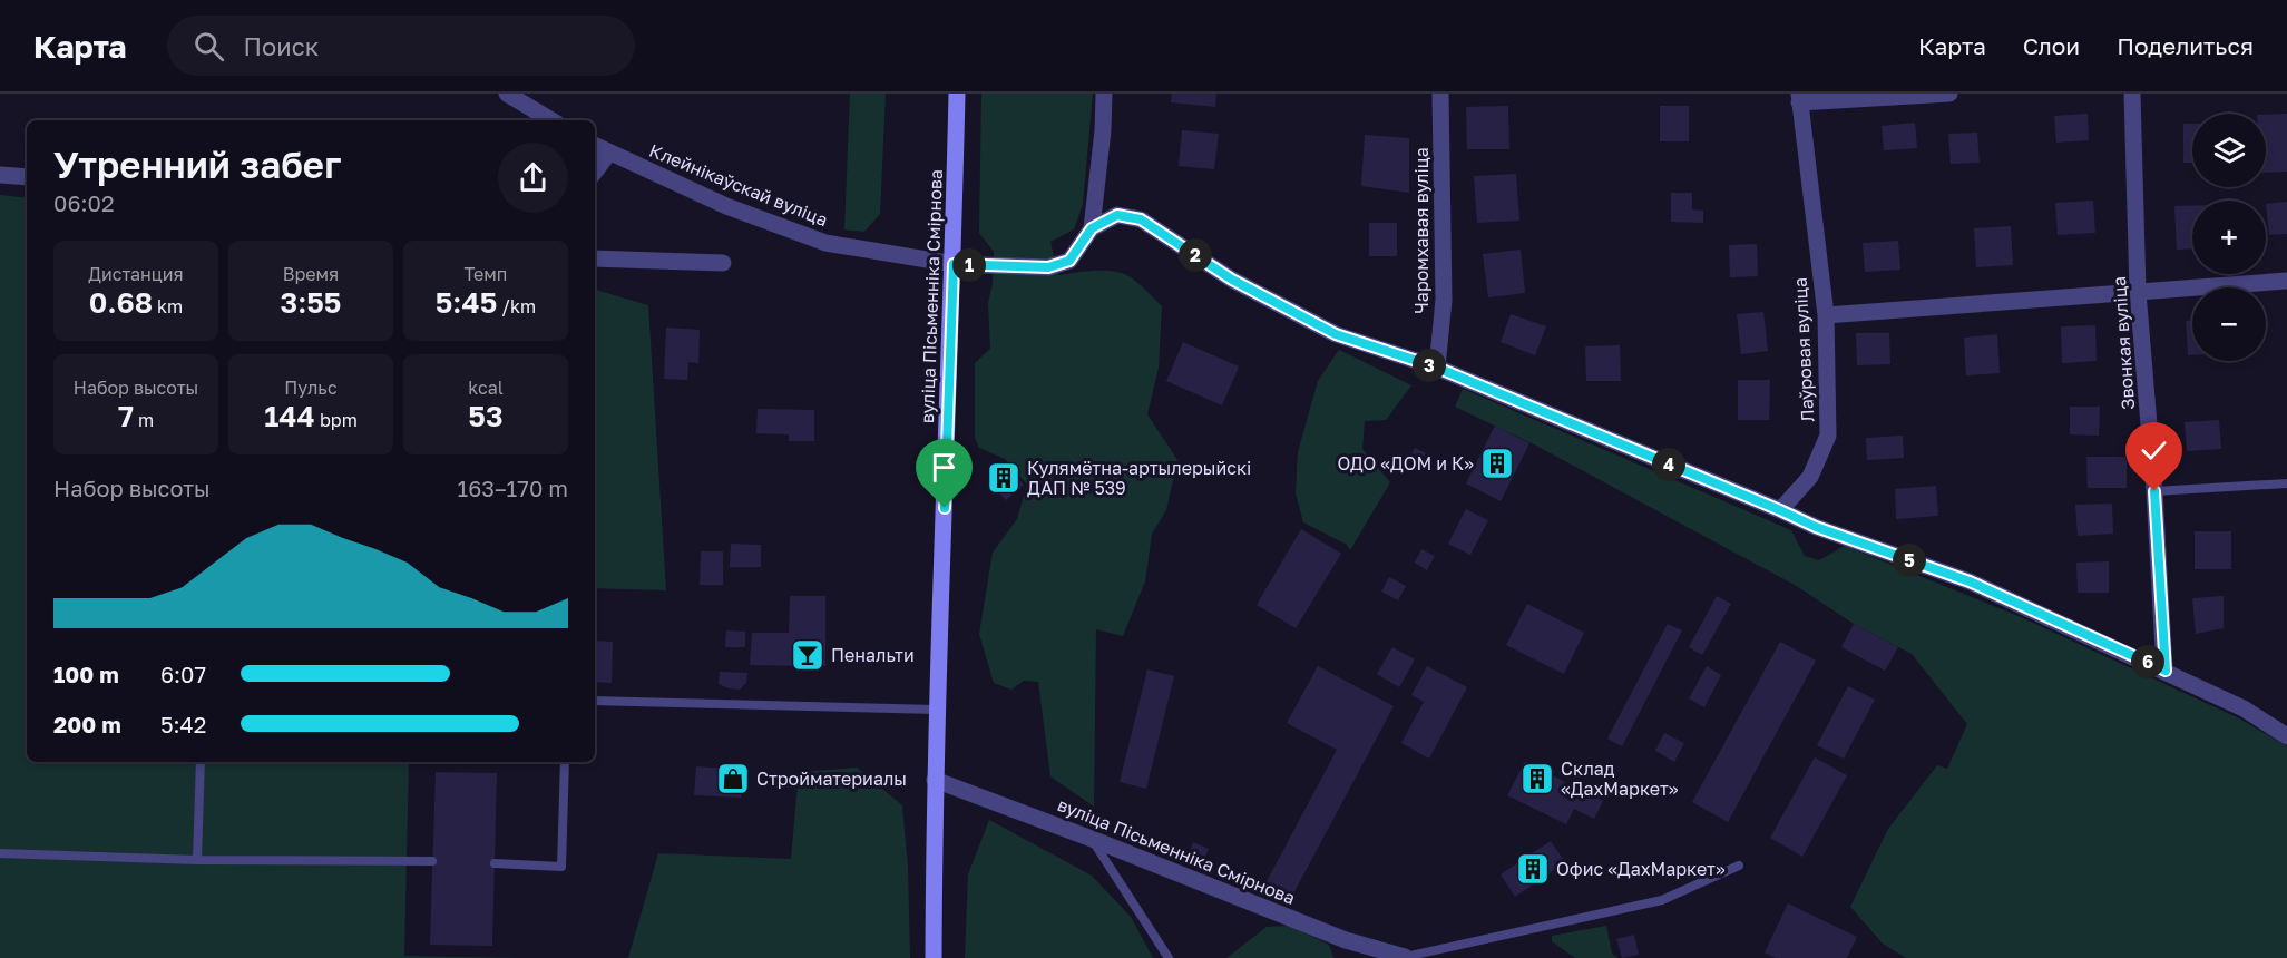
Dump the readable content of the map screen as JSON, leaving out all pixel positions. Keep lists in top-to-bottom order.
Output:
{
  "streets": {
    "main road": ["вуліца Пісьменніка Смірнова"],
    "street": [
      "Клейнікаўскай вуліца",
      "Чаромхавая вуліца",
      "Звонкая вуліца",
      "Лаўровая вуліца"
    ]
  },
  "crossings": [
    ["Клейнікаўскай вуліца", "вуліца Пісьменніка Смірнова"]
  ],
  "places": {
    "building": [
      "ОДО «ДОМ и К»",
      "Кулямётна-артылерыйскі ДАП № 539",
      "Склад «ДахМаркет»",
      "Офис «ДахМаркет»"
    ],
    "bar": ["Пенальти"],
    "shop": ["Стройматериалы"]
  },
  "page": {
    "header": "Карта",
    "search": "Поиск",
    "nav": ["Карта", "Слои", "Поделиться"],
    "map_buttons": ["+", "−"],
    "heading": ["Утренний забег", "06:02"],
    "stats": [
      ["Дистанция", "0.68 km"],
      ["Время", "3:55"],
      ["Темп", "5:45 /km"],
      ["Набор высоты", "7 m"],
      ["Пульс", "144 bpm"],
      ["kcal", "53"]
    ],
    "pins": [
      "2",
      "1",
      "3",
      "4",
      "5",
      "6"
    ],
    "chart": ["Набор высоты", "163–170 m"],
    "list": [
      {
        "name": "100 m",
        "note": "6:07"
      },
      {
        "name": "200 m",
        "note": "5:42"
      }
    ]
  }
}
